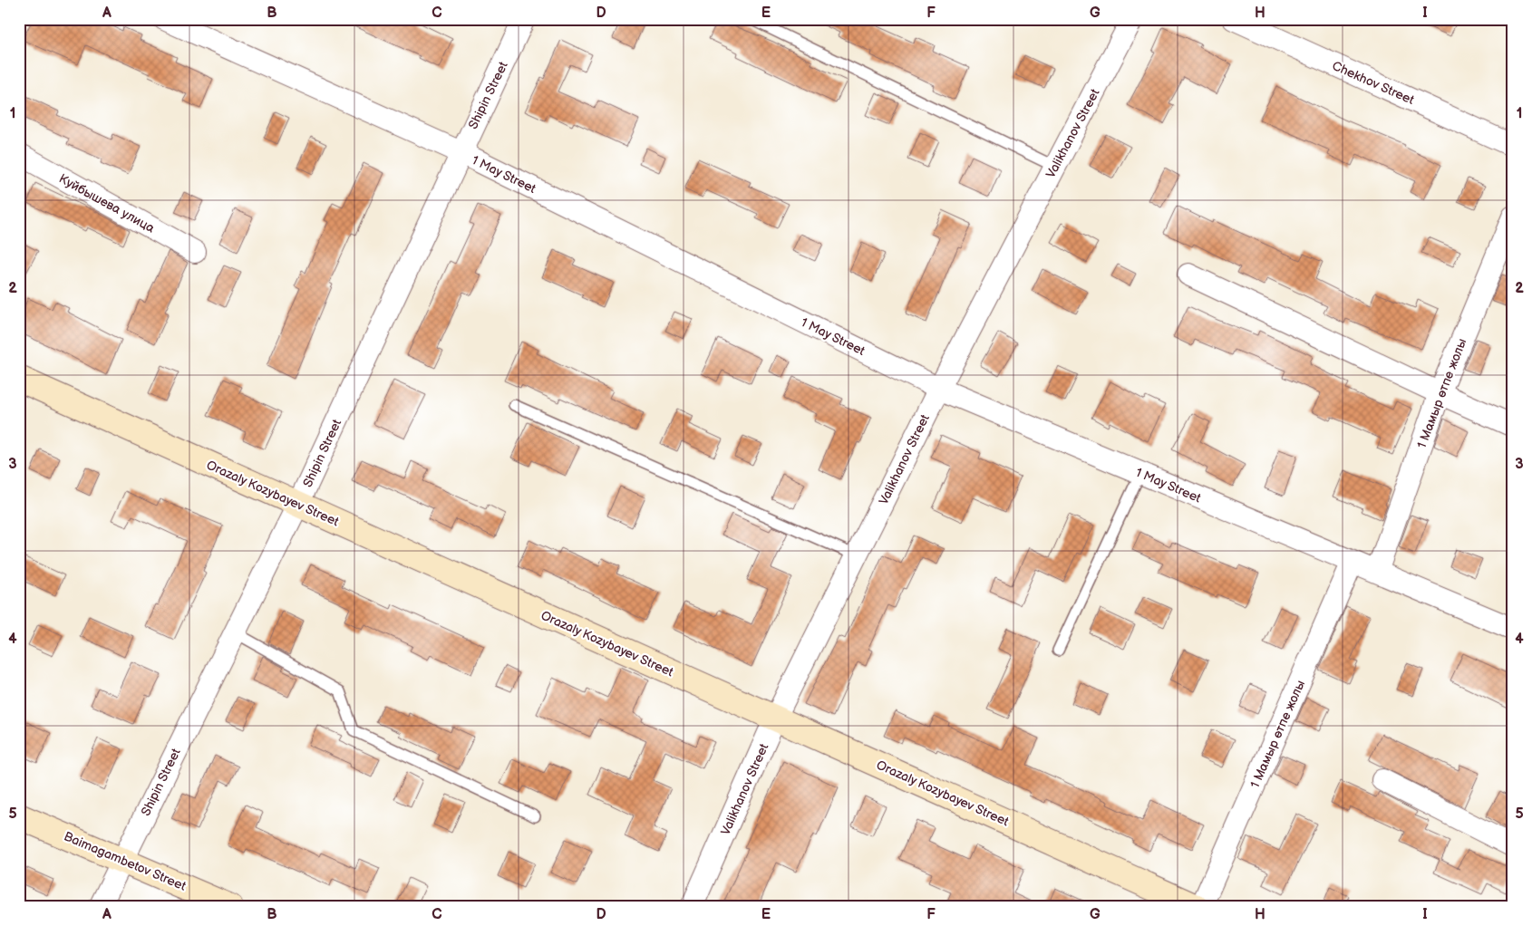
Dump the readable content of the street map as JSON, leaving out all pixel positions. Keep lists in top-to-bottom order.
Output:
{
  "streets": {
    "street": [
      "Chekhov Street",
      "Shipin Street",
      "Valikhanov Street",
      "1 May Street",
      "Куйбышева улица",
      "1 Мамыр өтпе жолы",
      "Orazaly Kozybayev Street",
      "Baimagambetov Street"
    ]
  },
  "crossings": [
    ["Shipin Street", "1 May Street"],
    ["Shipin Street", "Orazaly Kozybayev Street"],
    ["Shipin Street", "Baimagambetov Street"],
    ["Valikhanov Street", "1 May Street"],
    ["Valikhanov Street", "Orazaly Kozybayev Street"],
    ["1 May Street", "1 Мамыр өтпе жолы"]
  ],
  "grid": {
    "columns": [
      "A",
      "B",
      "C",
      "D",
      "E",
      "F",
      "G",
      "H",
      "I"
    ],
    "rows": [
      "1",
      "2",
      "3",
      "4",
      "5"
    ]
  }
}
